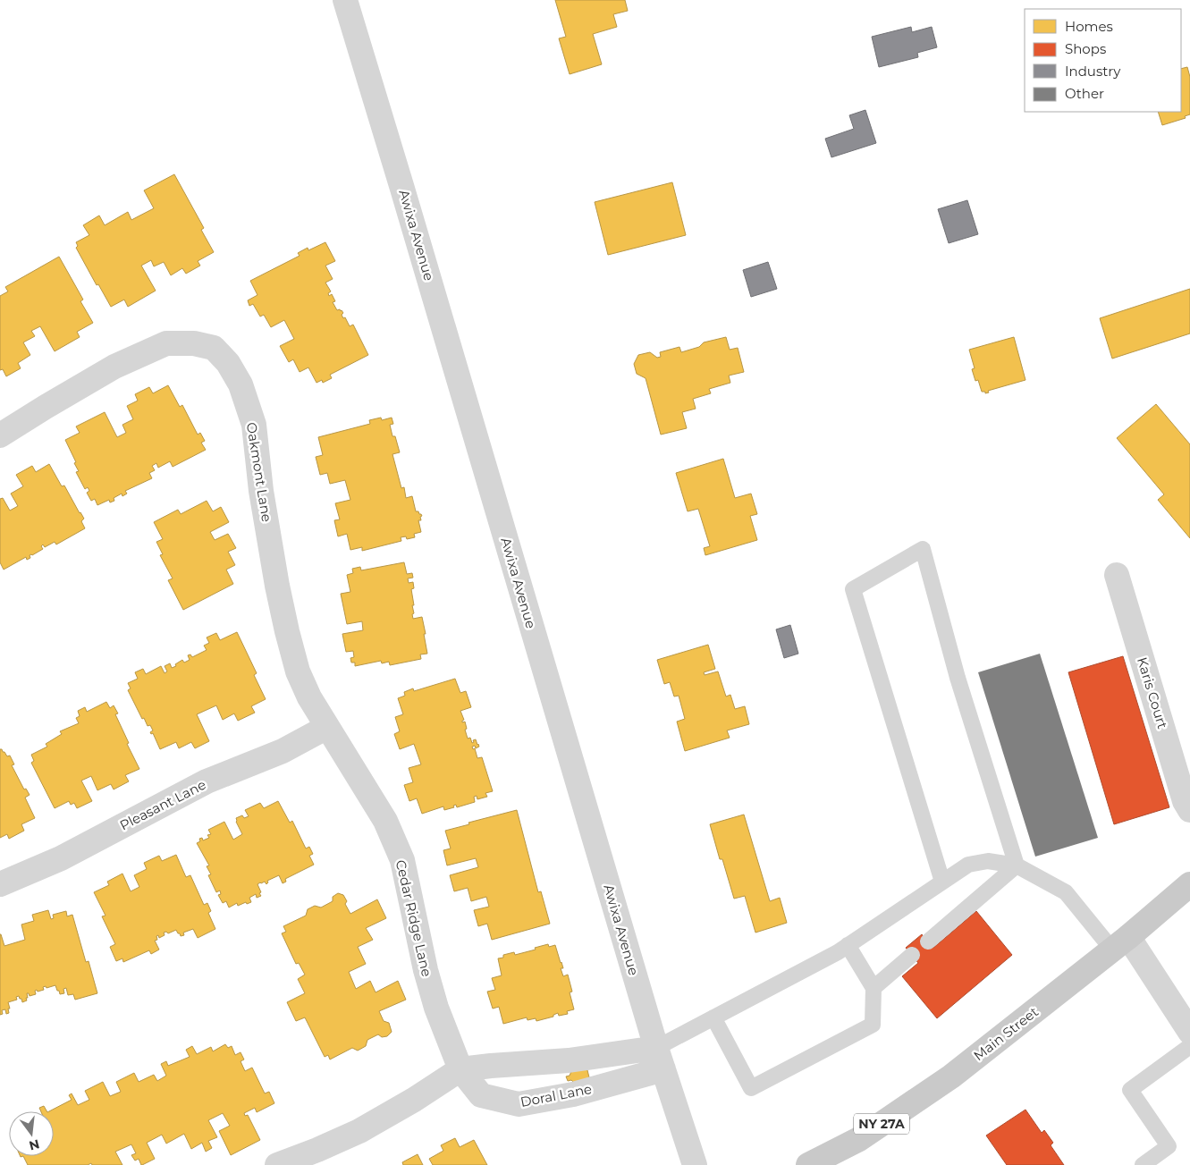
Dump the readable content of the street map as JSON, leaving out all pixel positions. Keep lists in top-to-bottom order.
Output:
{
  "streets": {
    "main road": ["Main Street", "NY 27A"],
    "street": [
      "Awixa Avenue",
      "Oakmont Lane",
      "Karis Court",
      "Pleasant Lane",
      "Cedar Ridge Lane",
      "Doral Lane"
    ]
  },
  "crossings": [
    ["Awixa Avenue", "Doral Lane"],
    ["Oakmont Lane", "Pleasant Lane"],
    ["Oakmont Lane", "Cedar Ridge Lane"],
    ["Pleasant Lane", "Cedar Ridge Lane"],
    ["Cedar Ridge Lane", "Doral Lane"]
  ],
  "legend": [
    "Homes",
    "Shops",
    "Industry",
    "Other"
  ],
  "north": "bottom"
}
